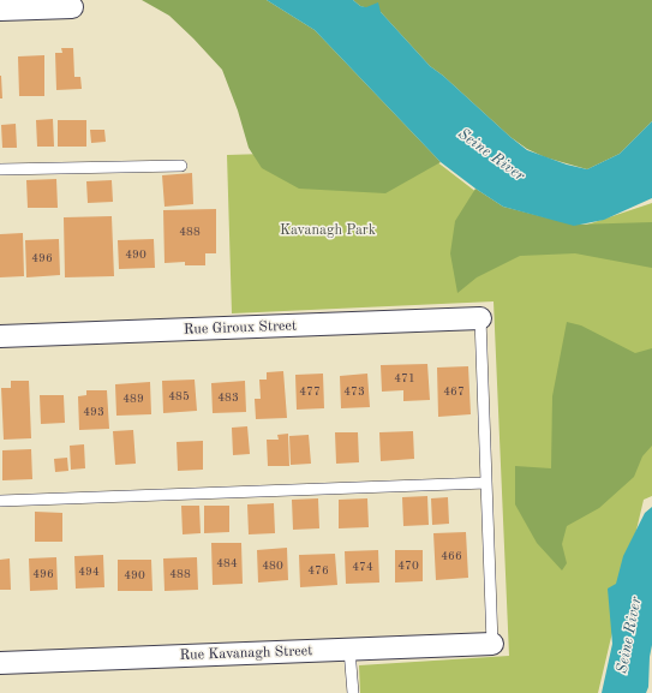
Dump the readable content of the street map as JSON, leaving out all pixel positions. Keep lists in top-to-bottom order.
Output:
{
  "streets": {
    "street": ["Rue Giroux Street", "Rue Kavanagh Street"]
  },
  "water": ["Seine River"],
  "parks": ["Kavanagh Park"],
  "house_numbers": [
    "488",
    "490",
    "496",
    "471",
    "477",
    "473",
    "467",
    "485",
    "483",
    "489",
    "493",
    "466",
    "484",
    "480",
    "470",
    "474",
    "476",
    "494",
    "496",
    "488",
    "490"
  ]
}
